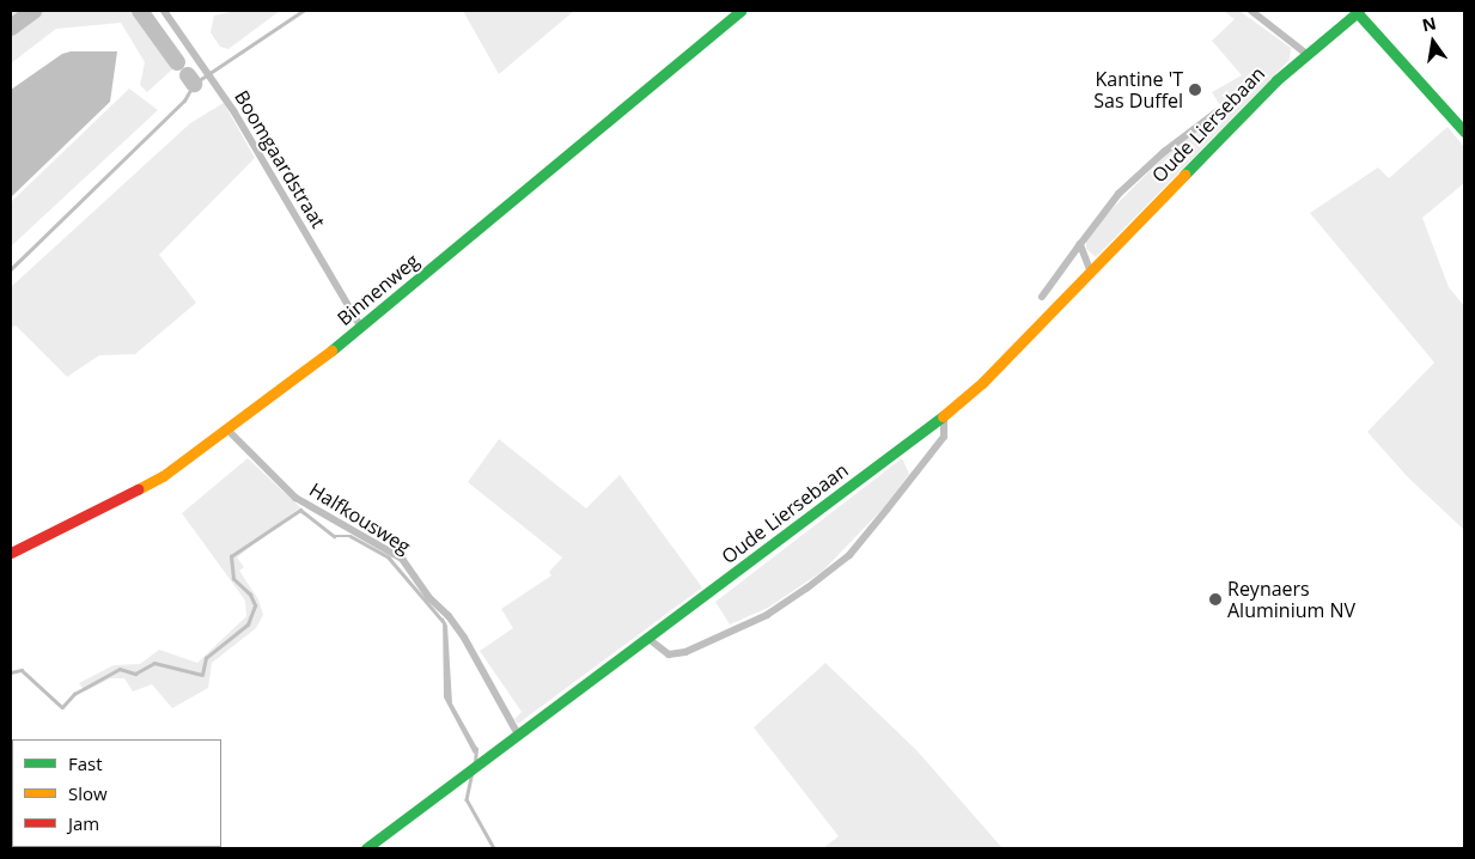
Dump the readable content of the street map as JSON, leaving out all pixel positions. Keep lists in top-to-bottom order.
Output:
{
  "streets": {
    "main road": ["Oude Liersebaan", "Binnenweg"],
    "street": ["Boomgaardstraat", "Halfkousweg"]
  },
  "crossings": [
    ["Oude Liersebaan", "Halfkousweg"],
    ["Boomgaardstraat", "Binnenweg"],
    ["Binnenweg", "Halfkousweg"]
  ],
  "places": ["Kantine 'T Sas Duffel", "Reynaers Aluminium NV"],
  "legend": ["Fast", "Slow", "Jam"],
  "north": "top"
}
